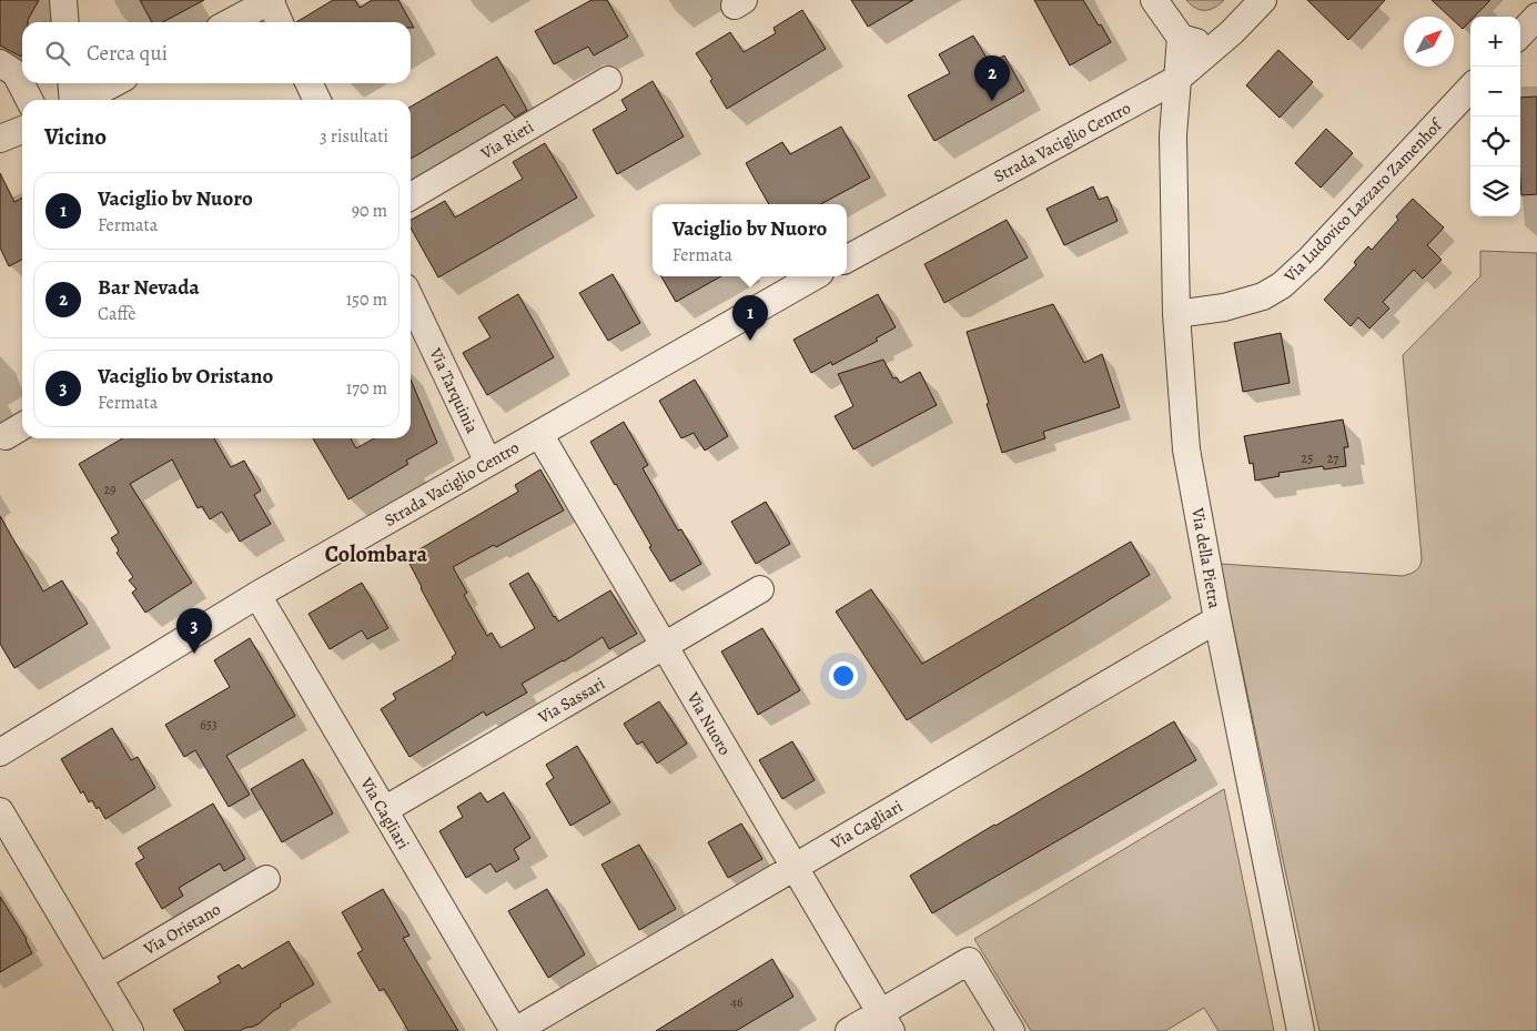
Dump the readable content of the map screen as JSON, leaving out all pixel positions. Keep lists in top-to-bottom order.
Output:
{
  "streets": {
    "street": [
      "Via Rieti",
      "Strada Vaciglio Centro",
      "Via Ludovico Lazzaro Zamenhof",
      "Via Tarquinia",
      "Via della Pietra",
      "Via Sassari",
      "Via Nuoro",
      "Via Cagliari",
      "Via Oristano"
    ]
  },
  "crossings": [
    ["Strada Vaciglio Centro", "Via Tarquinia"],
    ["Strada Vaciglio Centro", "Via della Pietra"],
    ["Strada Vaciglio Centro", "Via Nuoro"],
    ["Strada Vaciglio Centro", "Via Cagliari"],
    ["Via Ludovico Lazzaro Zamenhof", "Via della Pietra"],
    ["Via della Pietra", "Via Cagliari"],
    ["Via Sassari", "Via Nuoro"],
    ["Via Sassari", "Via Cagliari"],
    ["Via Nuoro", "Via Cagliari"]
  ],
  "districts": ["Colombara"],
  "house_numbers": [
    "25",
    "27",
    "29",
    "653",
    "46"
  ],
  "north": "top right",
  "page": {
    "map_buttons": ["+", "−"],
    "search": "Cerca qui",
    "pins": ["2", "1", "3"],
    "heading": ["Vicino", "3 risultati"],
    "list": [
      {
        "mark": "1",
        "name": "Vaciglio bv Nuoro",
        "note": "Fermata",
        "value": "90 m"
      },
      {
        "mark": "2",
        "name": "Bar Nevada",
        "note": "Caffè",
        "value": "150 m"
      },
      {
        "mark": "3",
        "name": "Vaciglio bv Oristano",
        "note": "Fermata",
        "value": "170 m"
      }
    ],
    "popup": ["Vaciglio bv Nuoro", "Fermata"]
  }
}
